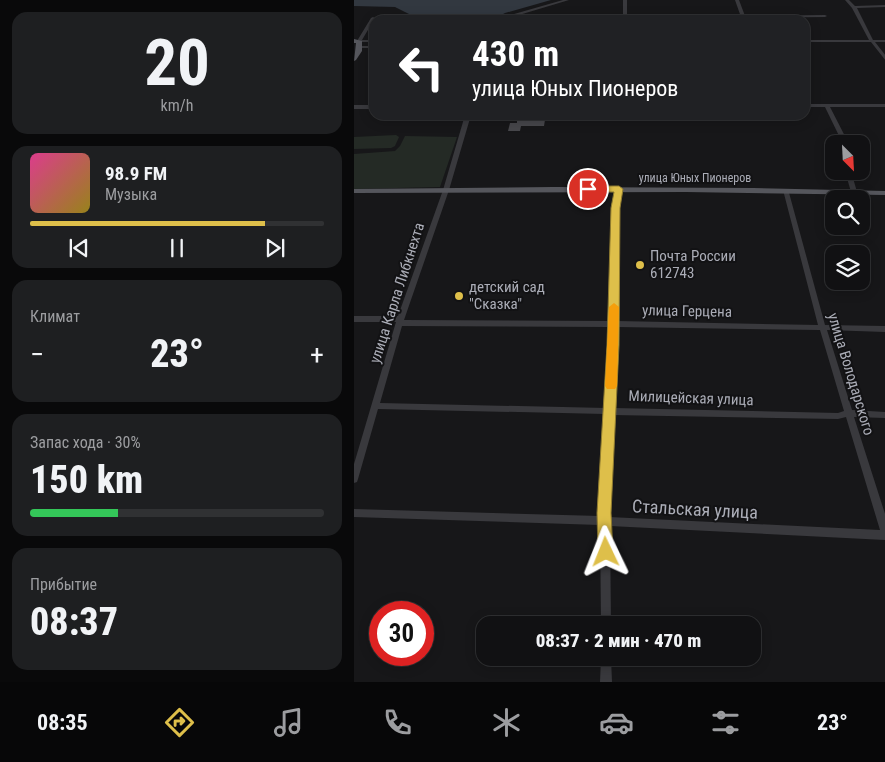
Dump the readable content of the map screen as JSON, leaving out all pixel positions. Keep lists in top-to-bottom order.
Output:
{
  "streets": {
    "main road": ["улица Юных Пионеров"],
    "street": [
      "улица Карла Либкнехта",
      "улица Герцена",
      "улица Володарского",
      "Милицейская улица",
      "Стальская улица"
    ]
  },
  "crossings": [
    ["улица Юных Пионеров", "улица Карла Либкнехта"],
    ["улица Юных Пионеров", "улица Володарского"],
    ["улица Карла Либкнехта", "улица Герцена"],
    ["улица Карла Либкнехта", "Милицейская улица"],
    ["улица Герцена", "улица Володарского"],
    ["улица Володарского", "Милицейская улица"],
    ["улица Володарского", "Стальская улица"]
  ],
  "places": ["Почта России 612743", "детский сад \"Сказка\""],
  "north": "bottom right",
  "page": {
    "tile": [
      ["20", "km/h"],
      "Климат",
      ["Запас хода · 30%", "150 km"],
      ["Прибытие", "08:37"]
    ],
    "turn": ["430 m", "улица Юных Пионеров"],
    "song": ["98.9 FM", "Музыка"],
    "heat": ["−", "23°", "+"],
    "limit": "30",
    "trip": "08:37 · 2 мин · 470 m",
    "tabs": ["08:35", "23°"]
  }
}
